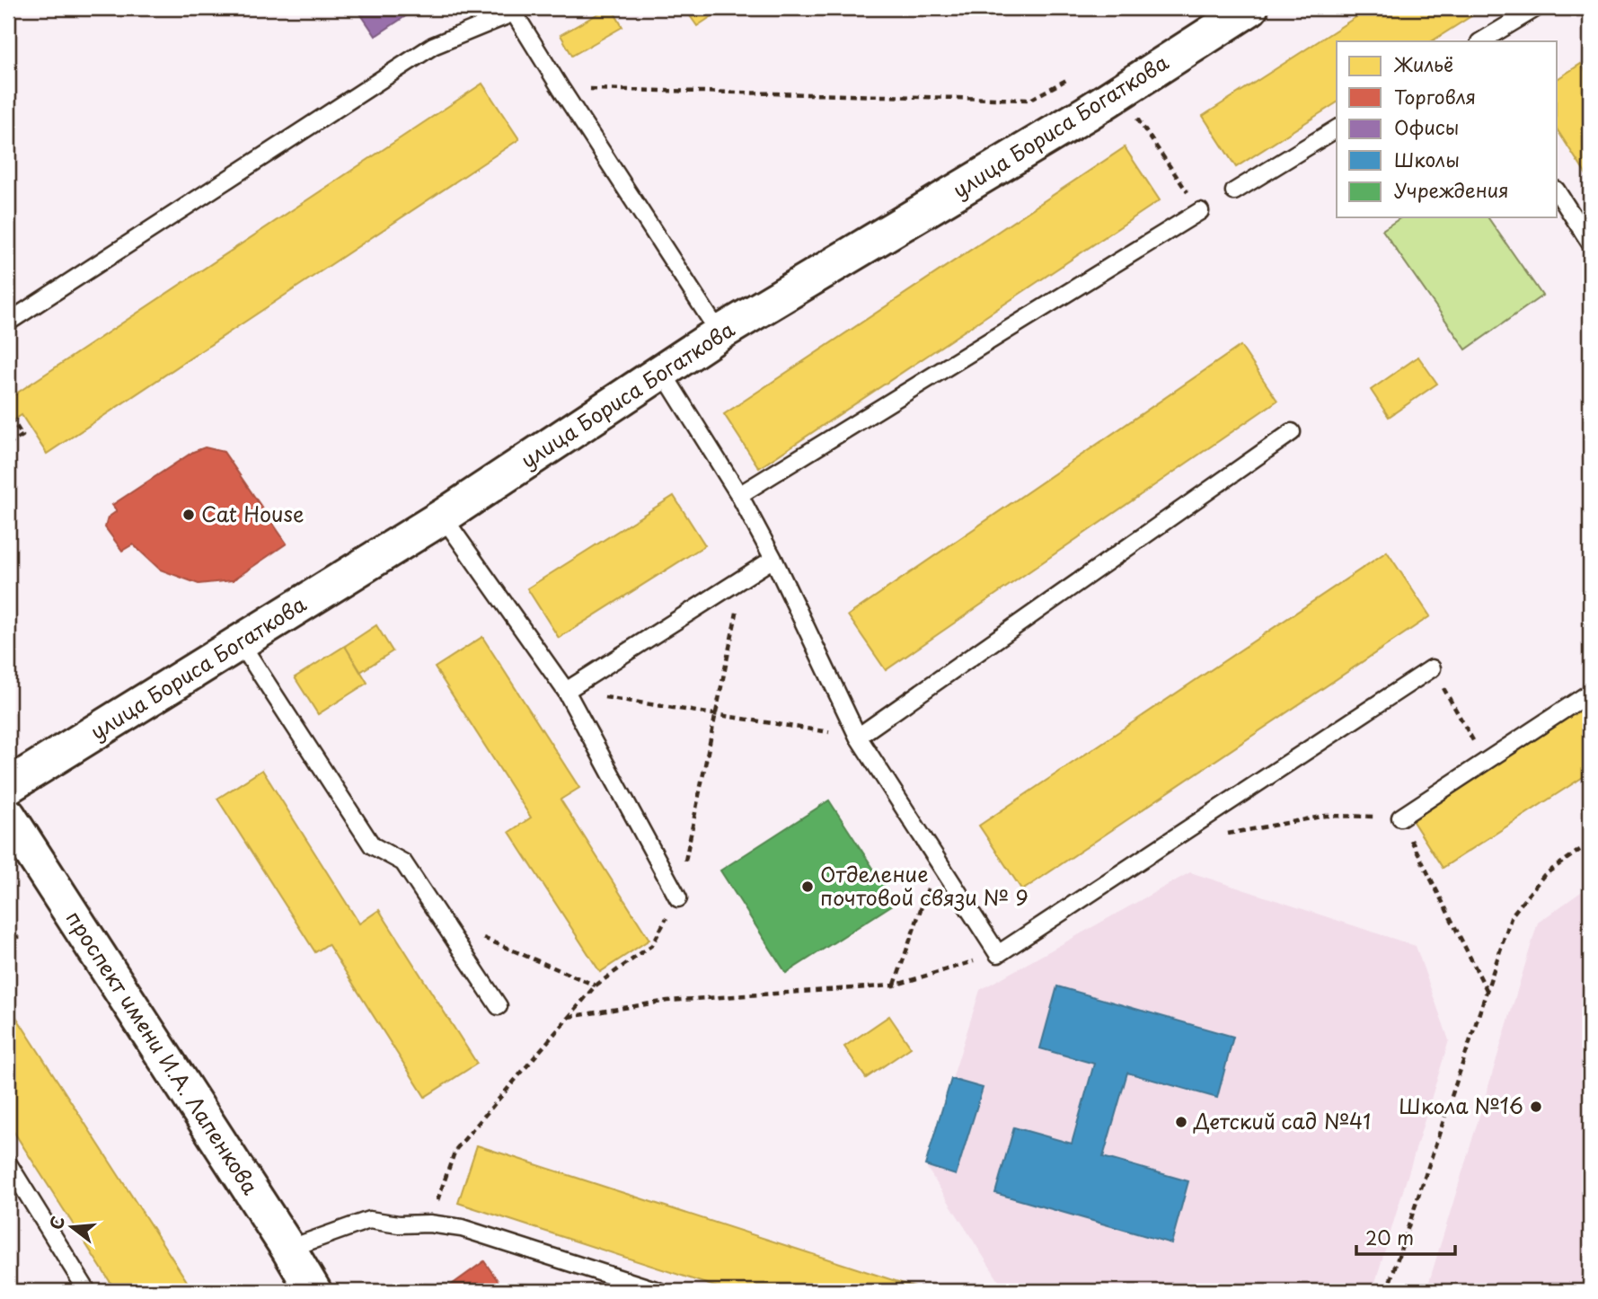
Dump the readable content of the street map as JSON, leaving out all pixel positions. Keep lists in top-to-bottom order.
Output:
{
  "streets": {
    "street": ["улица Бориса Богаткова", "проспект имени И.А. Лапенкова"]
  },
  "places": [
    "Cat House",
    "Отделение почтовой связи № 9",
    "Школа №16",
    "Детский сад №41"
  ],
  "legend": [
    "Жильё",
    "Торговля",
    "Офисы",
    "Школы",
    "Учреждения"
  ],
  "scale_bar": "20 m",
  "north": "left"
}
